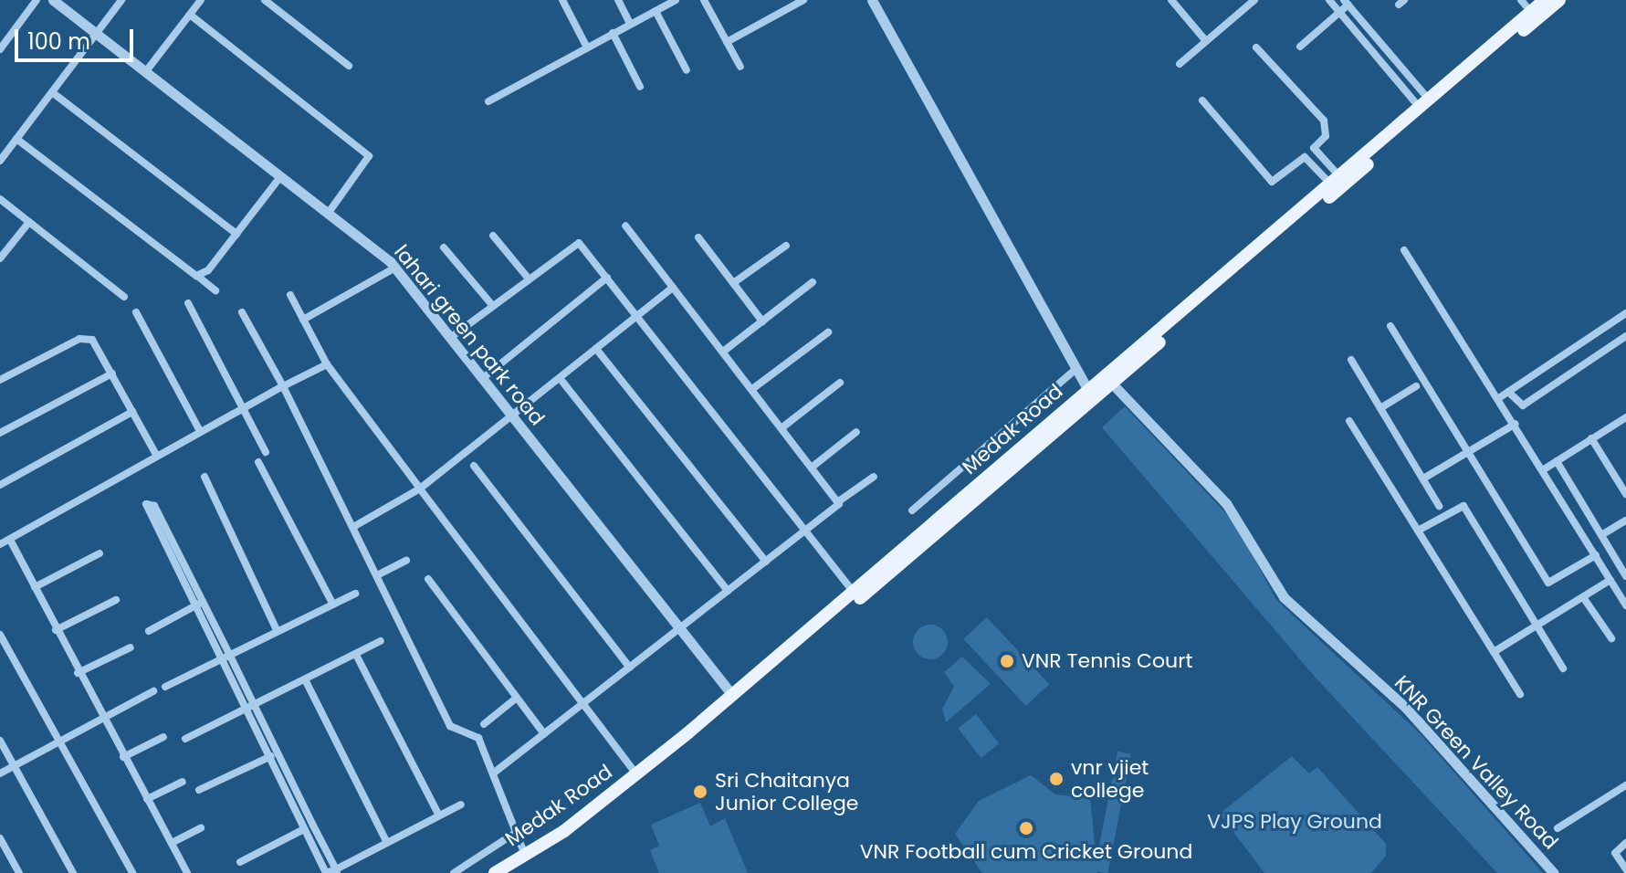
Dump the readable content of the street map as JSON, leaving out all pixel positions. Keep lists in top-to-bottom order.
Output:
{
  "streets": {
    "main road": ["Medak Road"],
    "street": ["lahari green park road", "KNR Green Valley Road"]
  },
  "crossings": [
    ["lahari green park road", "Medak Road"],
    ["Medak Road", "KNR Green Valley Road"]
  ],
  "parks": ["VJPS Play Ground"],
  "places": [
    "VNR Tennis Court",
    "vnr vjiet college",
    "Sri Chaitanya Junior College",
    "VNR Football cum Cricket Ground"
  ],
  "scale_bar": "100 m"
}
